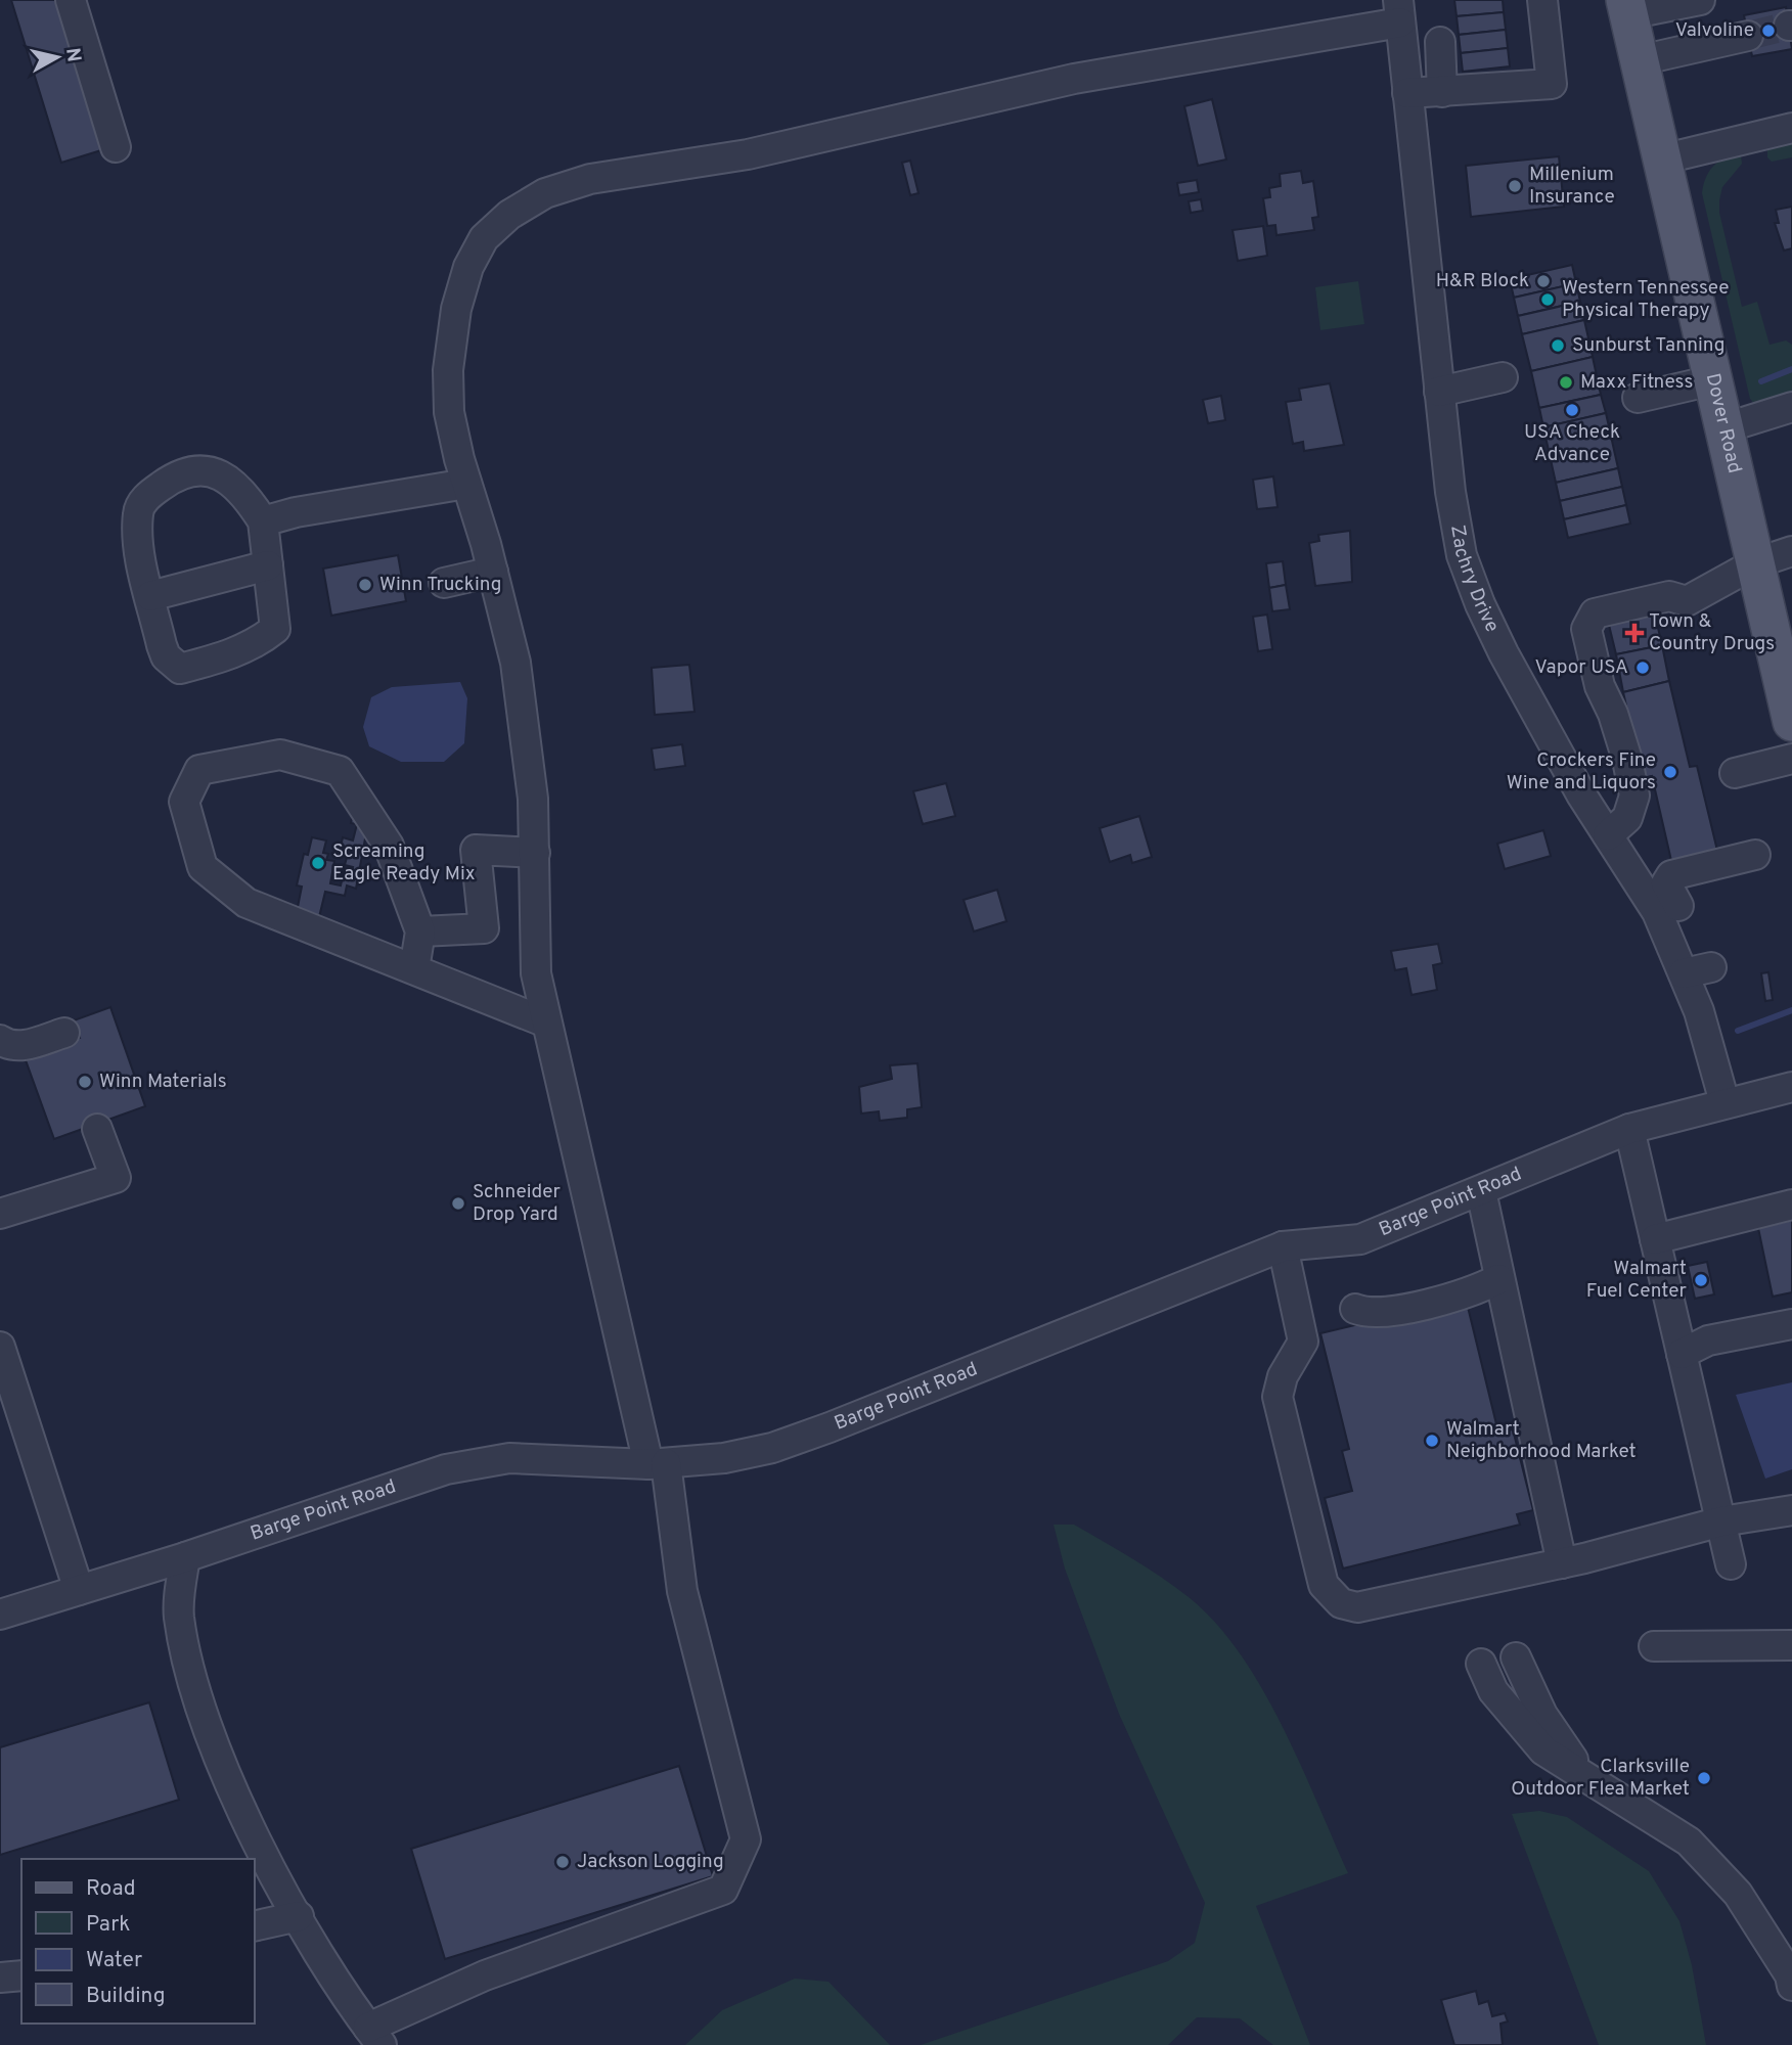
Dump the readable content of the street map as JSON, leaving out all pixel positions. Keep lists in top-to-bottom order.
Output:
{
  "streets": {
    "main road": ["Dover Road"],
    "street": ["Zachry Drive", "Barge Point Road"]
  },
  "crossings": [
    ["Zachry Drive", "Barge Point Road"]
  ],
  "places": {
    "other": [
      "Valvoline",
      "Millenium Insurance",
      "H&R Block",
      "Western Tennessee Physical Therapy",
      "Sunburst Tanning",
      "Maxx Fitness",
      "USA Check Advance",
      "Winn Trucking",
      "Vapor USA",
      "Crockers Fine Wine and Liquors",
      "Screaming Eagle Ready Mix",
      "Winn Materials",
      "Schneider Drop Yard",
      "Walmart Fuel Center",
      "Walmart Neighborhood Market",
      "Clarksville Outdoor Flea Market",
      "Jackson Logging"
    ],
    "health": ["Town & Country Drugs"]
  },
  "legend": [
    "Road",
    "Park",
    "Water",
    "Building"
  ],
  "north": "right"
}
